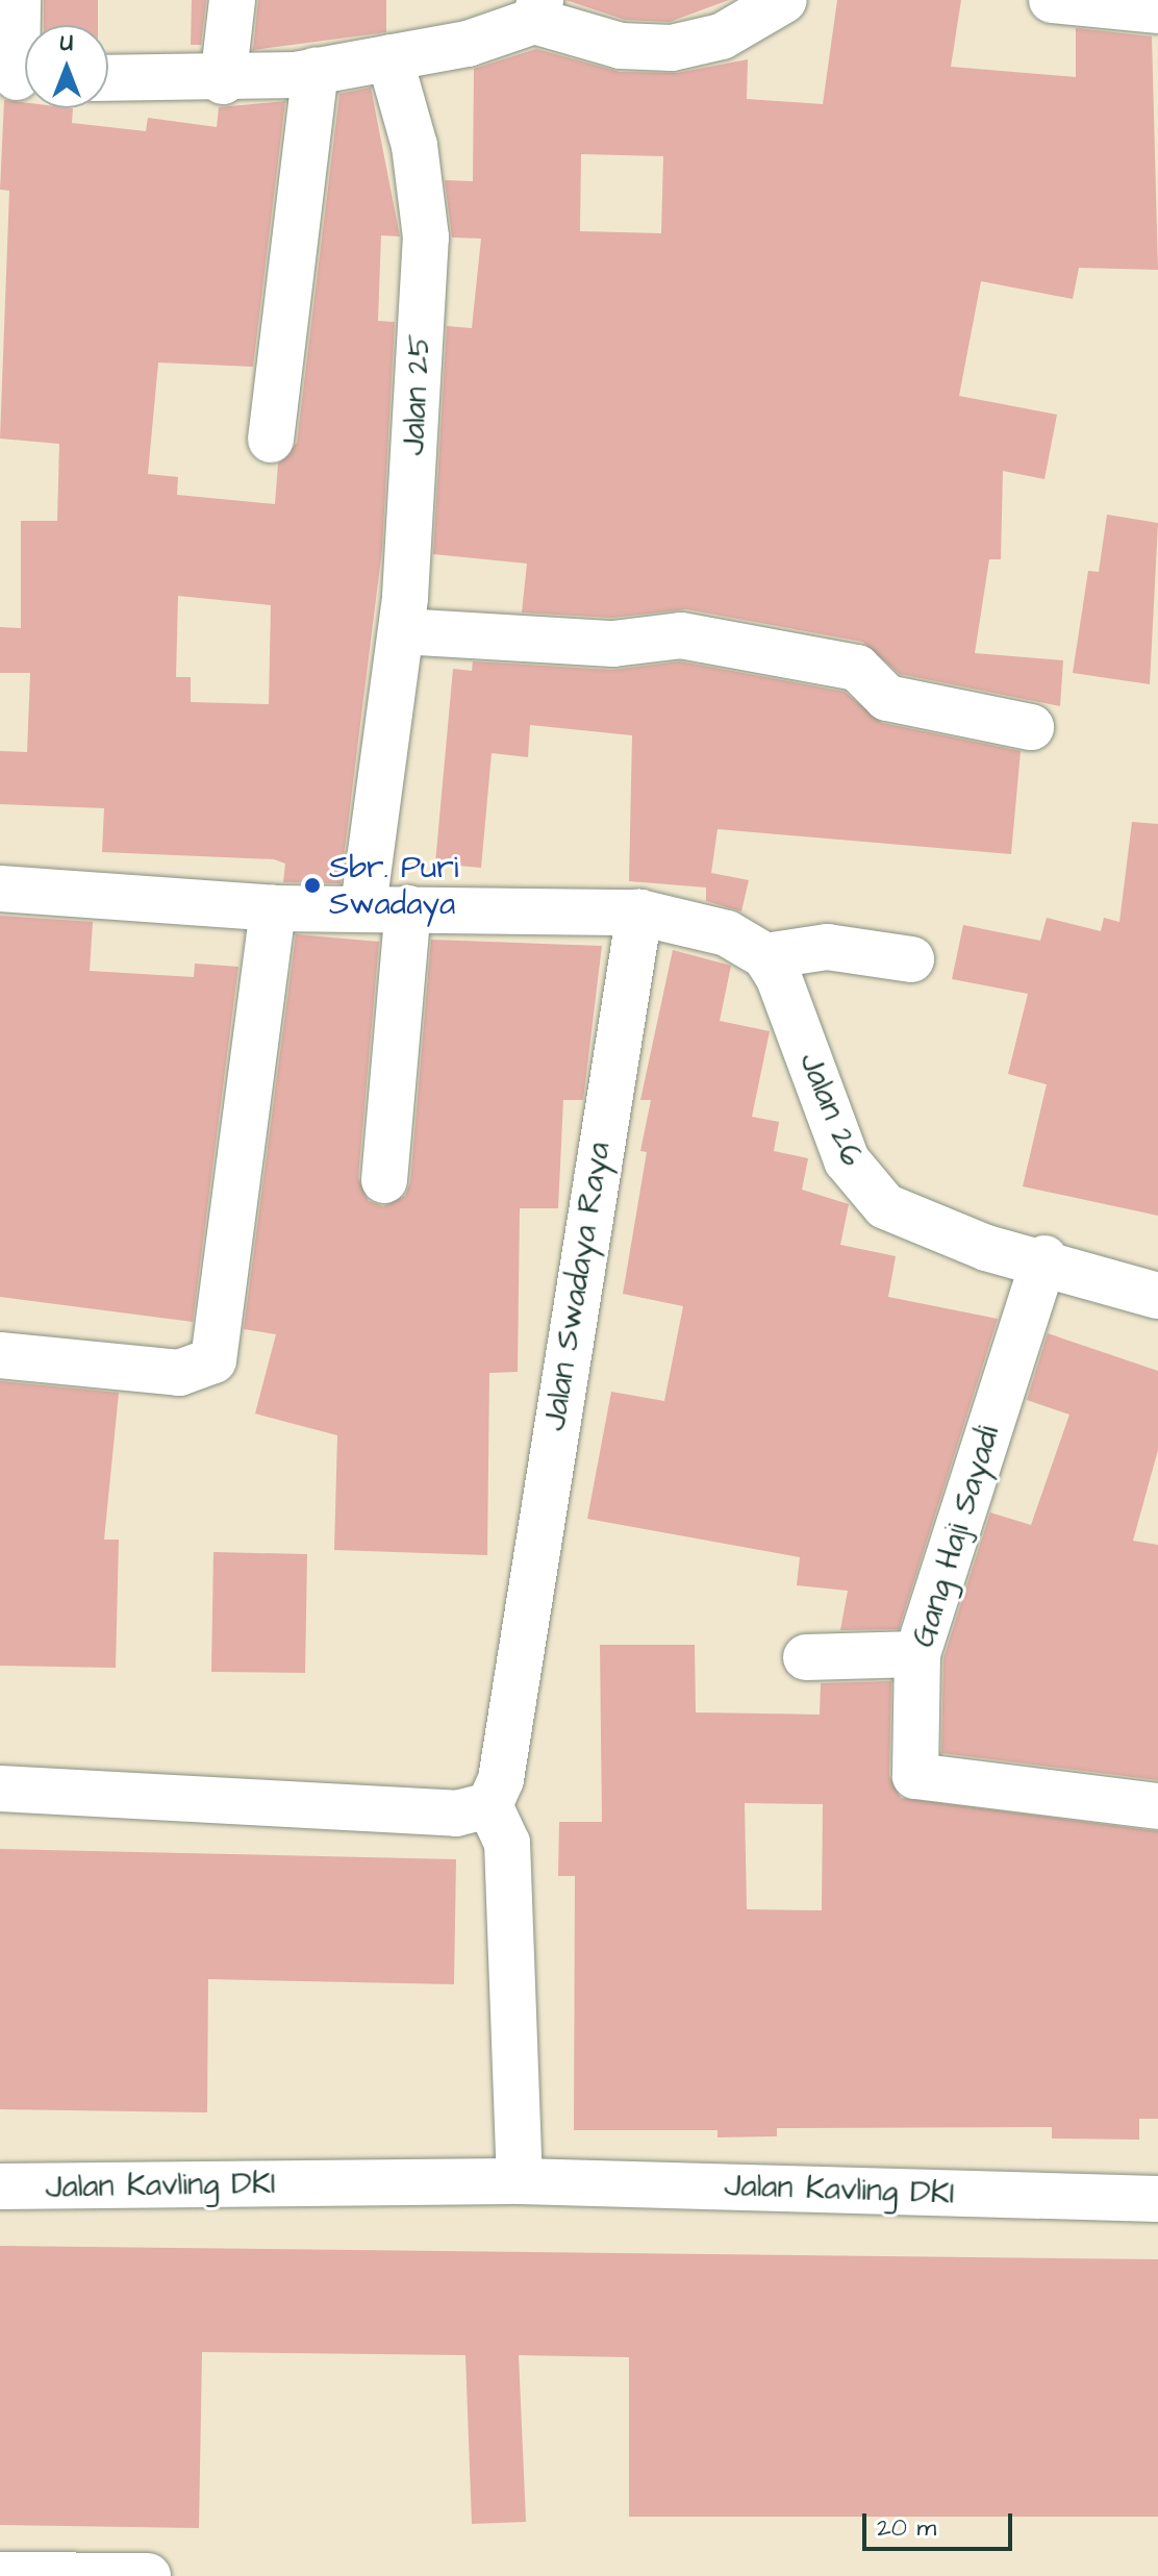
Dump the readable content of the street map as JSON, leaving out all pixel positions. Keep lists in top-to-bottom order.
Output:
{
  "streets": {
    "street": [
      "Jalan 25",
      "Jalan 26",
      "Jalan Swadaya Raya",
      "Gang Haji Sayadi",
      "Jalan Kavling DKI"
    ]
  },
  "crossings": [
    ["Jalan 26", "Gang Haji Sayadi"]
  ],
  "places": ["Sbr. Puri Swadaya"],
  "scale_bar": "20 m",
  "north": "top"
}
